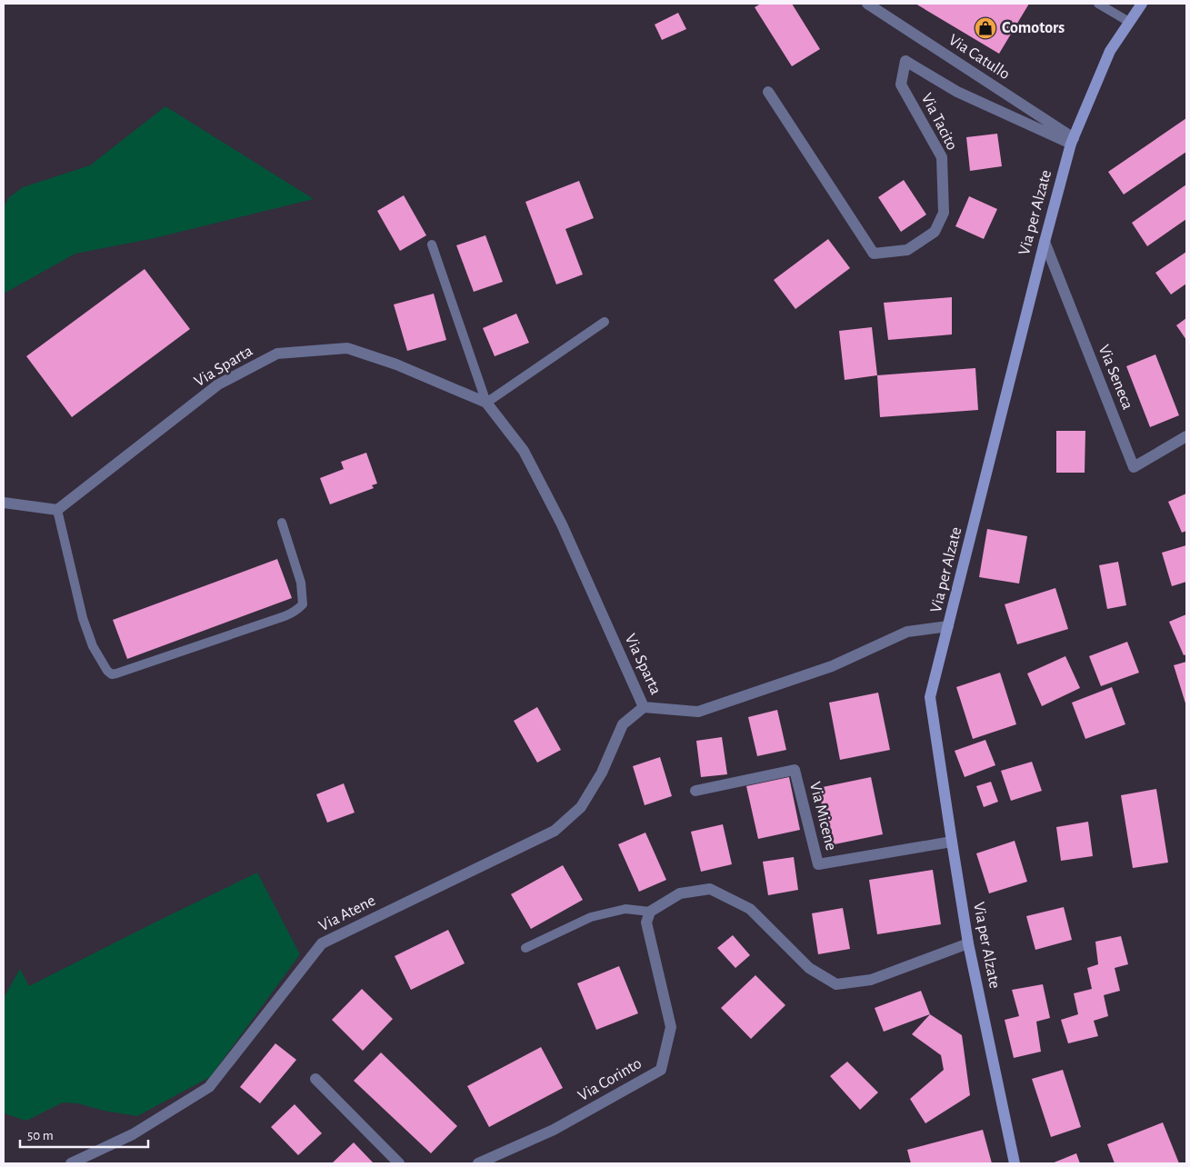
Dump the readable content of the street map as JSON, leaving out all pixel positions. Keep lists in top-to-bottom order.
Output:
{
  "streets": {
    "street": [
      "Via Catullo",
      "Via Tacito",
      "Via per Alzate",
      "Via Sparta",
      "Via Seneca",
      "Via Micene",
      "Via Atene",
      "Via Corinto"
    ]
  },
  "crossings": [
    ["Via Catullo", "Via Tacito"],
    ["Via Catullo", "Via per Alzate"],
    ["Via Tacito", "Via per Alzate"],
    ["Via per Alzate", "Via Sparta"],
    ["Via per Alzate", "Via Seneca"],
    ["Via per Alzate", "Via Micene"],
    ["Via Sparta", "Via Atene"]
  ],
  "places": {
    "shop": ["Comotors"]
  },
  "scale_bar": "50 m"
}
